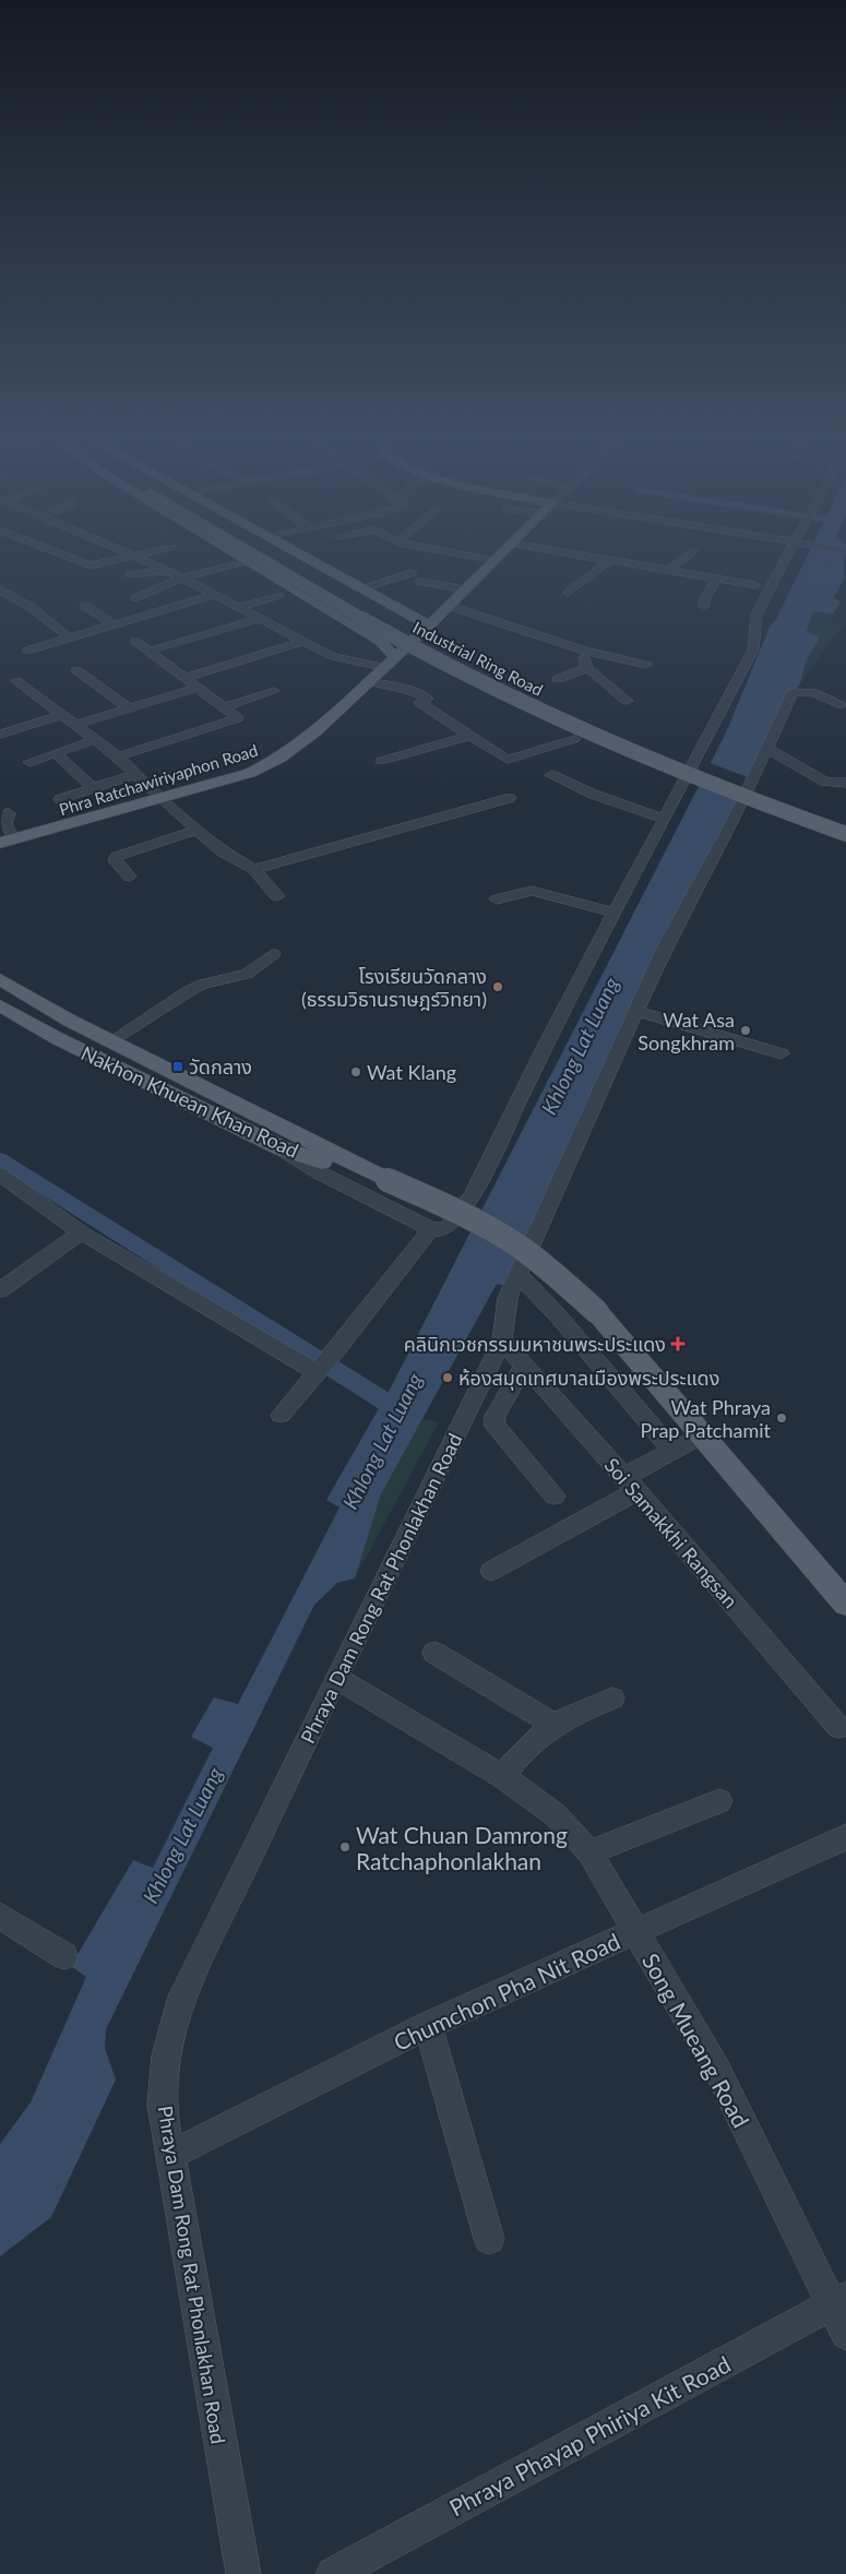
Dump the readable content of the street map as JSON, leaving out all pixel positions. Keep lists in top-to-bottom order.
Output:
{
  "streets": {
    "main road": ["Industrial Ring Road", "Phra Ratchawiriyaphon Road", "Nakhon Khuean Khan Road"],
    "street": [
      "Soi Samakkhi Rangsan",
      "Phraya Dam Rong Rat Phonlakhan Road",
      "Chumchon Pha Nit Road",
      "Song Mueang Road",
      "Phraya Phayap Phiriya Kit Road"
    ]
  },
  "crossings": [
    ["Industrial Ring Road", "Phra Ratchawiriyaphon Road"],
    ["Soi Samakkhi Rangsan", "Phraya Dam Rong Rat Phonlakhan Road"],
    ["Phraya Dam Rong Rat Phonlakhan Road", "Chumchon Pha Nit Road"],
    ["Phraya Dam Rong Rat Phonlakhan Road", "Song Mueang Road"],
    ["Chumchon Pha Nit Road", "Song Mueang Road"],
    ["Song Mueang Road", "Phraya Phayap Phiriya Kit Road"]
  ],
  "water": ["Khlong Lat Luang"],
  "places": {
    "other": [
      "โรงเรียนวัดกลาง (ธรรมวิธานราษฎร์วิทยา)",
      "Wat Asa Songkhram",
      "Wat Klang",
      "ห้องสมุดเทศบาลเมืองพระประแดง",
      "Wat Phraya Prap Patchamit",
      "Wat Chuan Damrong Ratchaphonlakhan"
    ],
    "transit": ["วัดกลาง"],
    "health": ["คลินิกเวชกรรมมหาชนพระประแดง"]
  }
}
